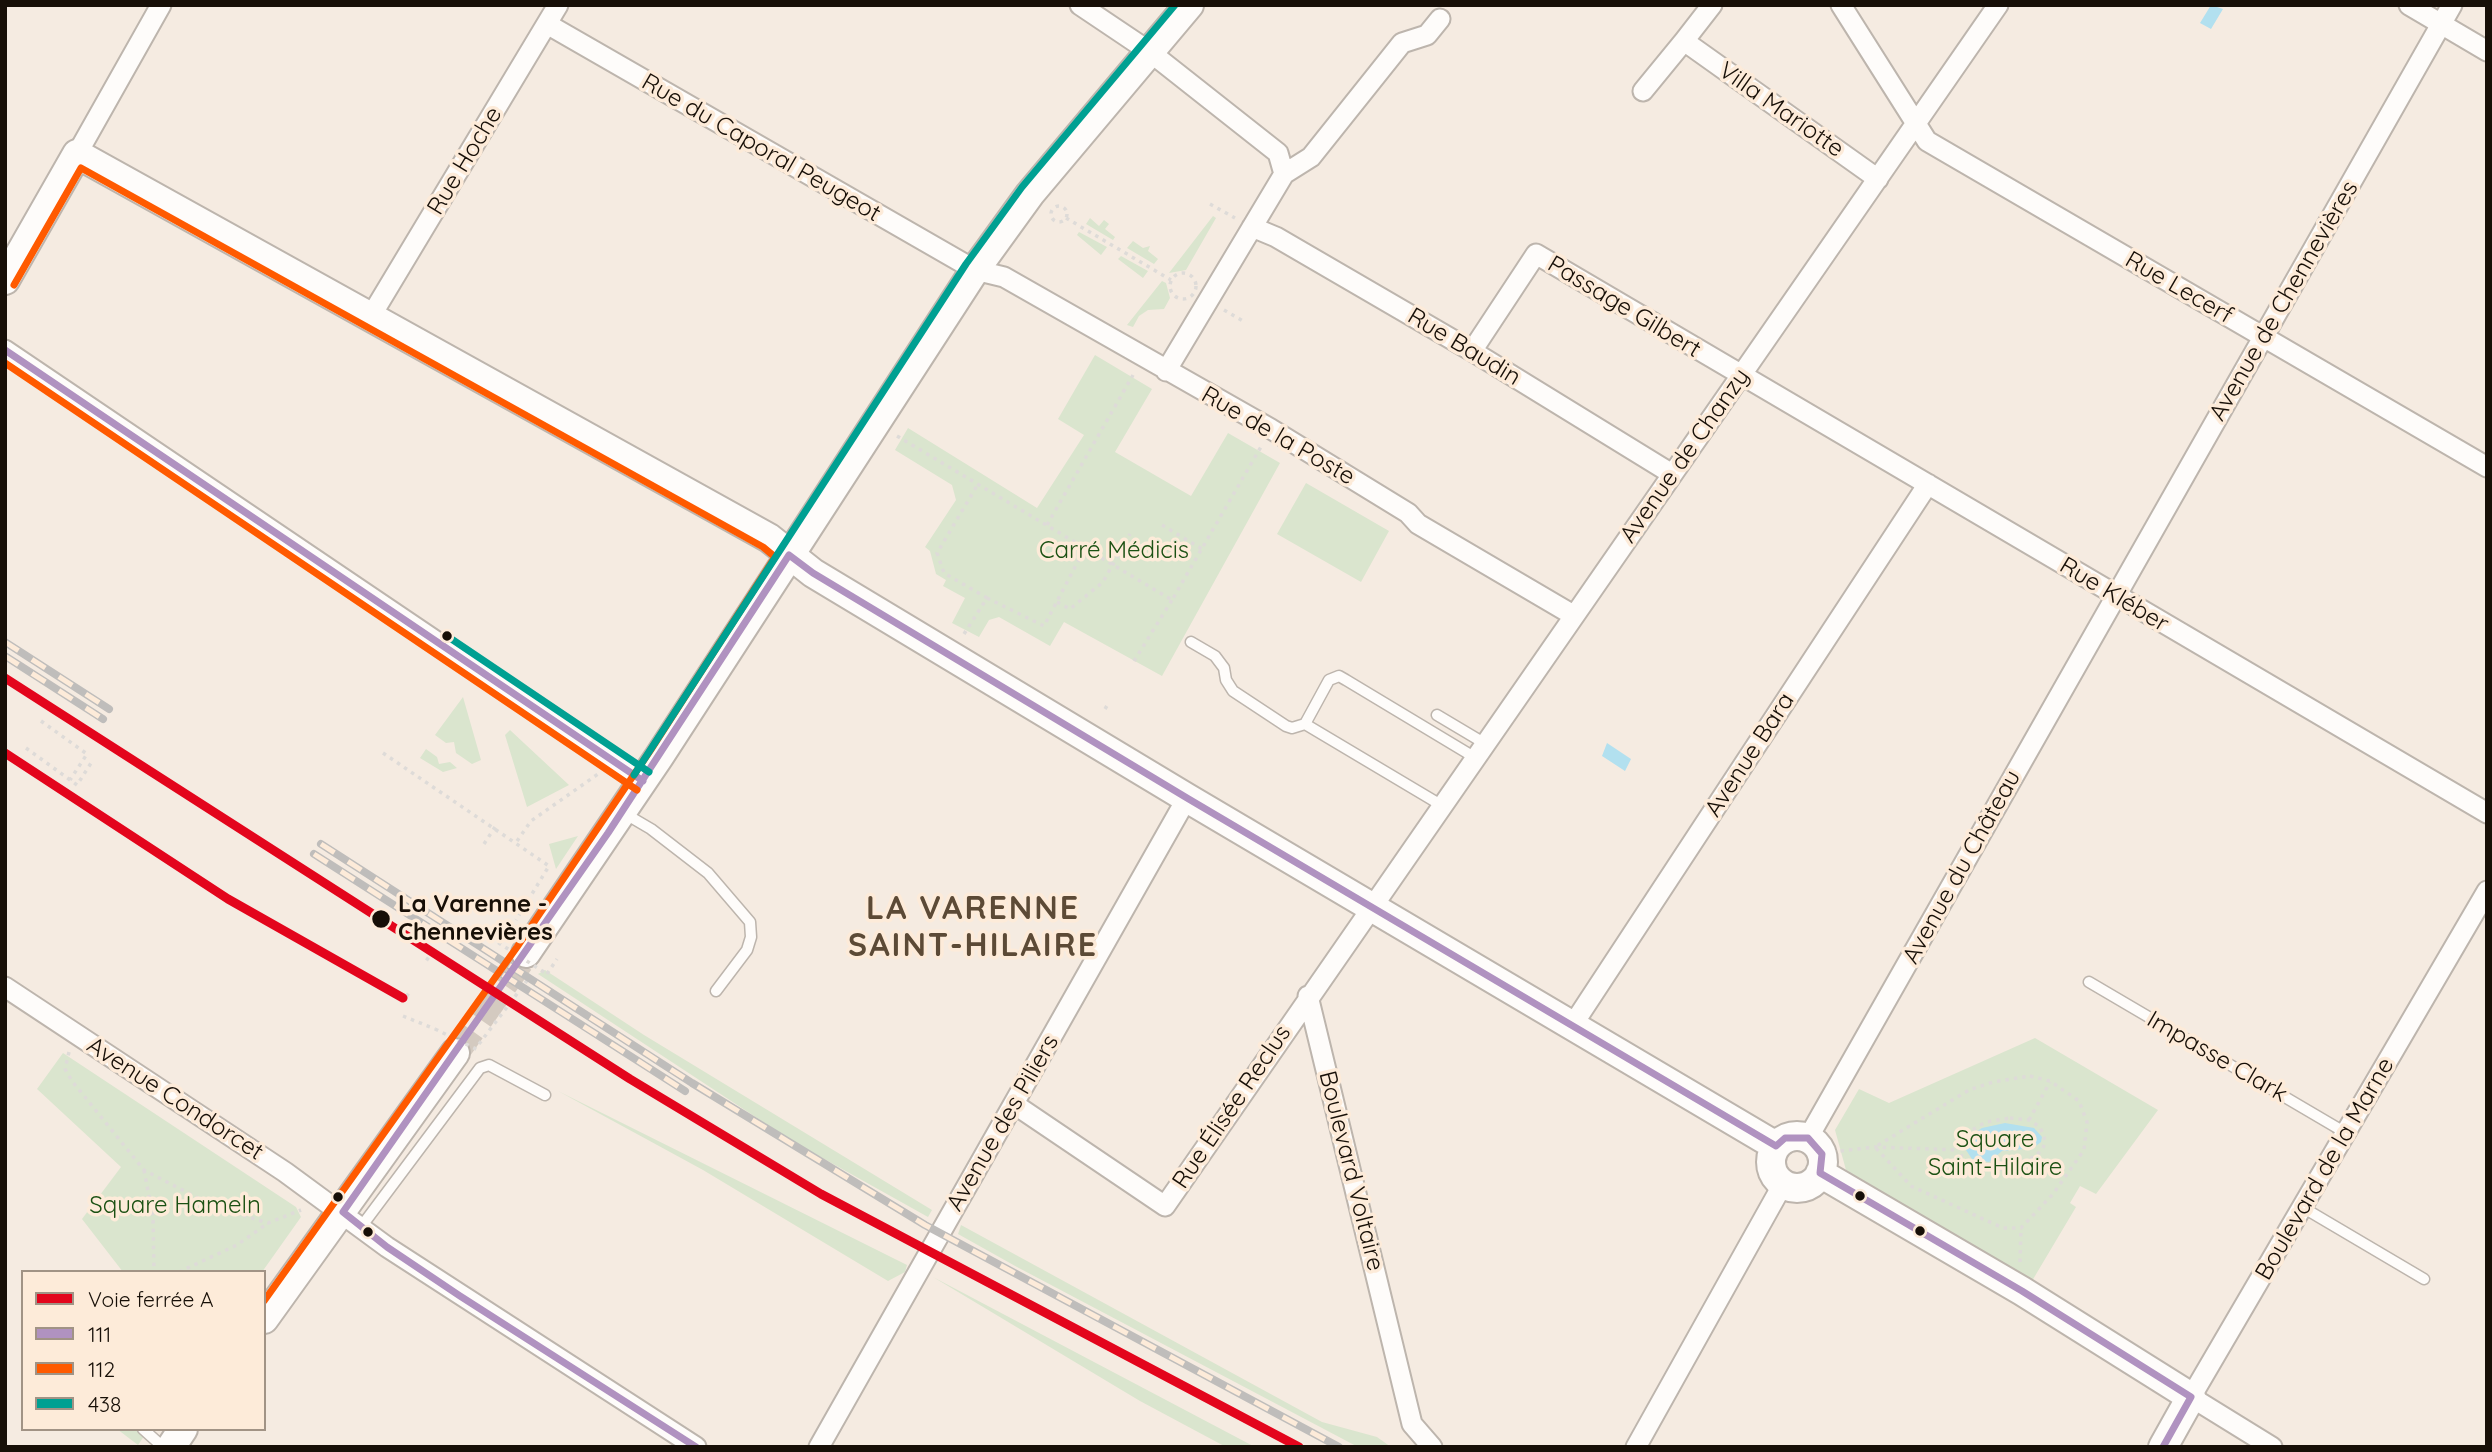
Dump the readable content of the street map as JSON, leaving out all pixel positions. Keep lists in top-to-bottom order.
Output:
{
  "streets": {
    "street": [
      "Villa Mariotte",
      "Rue du Caporal Peugeot",
      "Rue Hoche",
      "Rue Lecerf",
      "Avenue de Chennevières",
      "Passage Gilbert",
      "Rue Baudin",
      "Rue de la Poste",
      "Avenue de Chanzy",
      "Rue Kléber",
      "Avenue Bara",
      "Avenue du Château",
      "Avenue Condorcet",
      "Rue Élisée Reclus",
      "Avenue des Piliers",
      "Boulevard de la Marne",
      "Boulevard Voltaire"
    ],
    "lane": ["Impasse Clark"]
  },
  "crossings": [
    ["Villa Mariotte", "Avenue de Chanzy"],
    ["Rue du Caporal Peugeot", "Rue Hoche"],
    ["Rue du Caporal Peugeot", "Rue de la Poste"],
    ["Rue Lecerf", "Avenue de Chennevières"],
    ["Rue Lecerf", "Avenue de Chanzy"],
    ["Avenue de Chennevières", "Rue Kléber"],
    ["Avenue de Chennevières", "Avenue du Château"],
    ["Passage Gilbert", "Rue Baudin"],
    ["Passage Gilbert", "Avenue de Chanzy"],
    ["Passage Gilbert", "Rue Kléber"],
    ["Rue Baudin", "Avenue de Chanzy"],
    ["Rue de la Poste", "Avenue de Chanzy"],
    ["Avenue de Chanzy", "Rue Kléber"],
    ["Rue Kléber", "Avenue Bara"],
    ["Rue Kléber", "Avenue du Château"],
    ["Impasse Clark", "Boulevard de la Marne"],
    ["Rue Élisée Reclus", "Avenue des Piliers"],
    ["Rue Élisée Reclus", "Boulevard Voltaire"]
  ],
  "districts": ["LA VARENNE SAINT-HILAIRE"],
  "parks": ["Carré Médicis", "Square Saint-Hilaire", "Square Hameln"],
  "places": ["La Varenne - Chennevières"],
  "lines": [
    "transit line 438",
    "transit line 112",
    "transit line 111",
    "rail line A"
  ],
  "legend": [
    "Voie ferrée A",
    "111",
    "112",
    "438"
  ]
}
